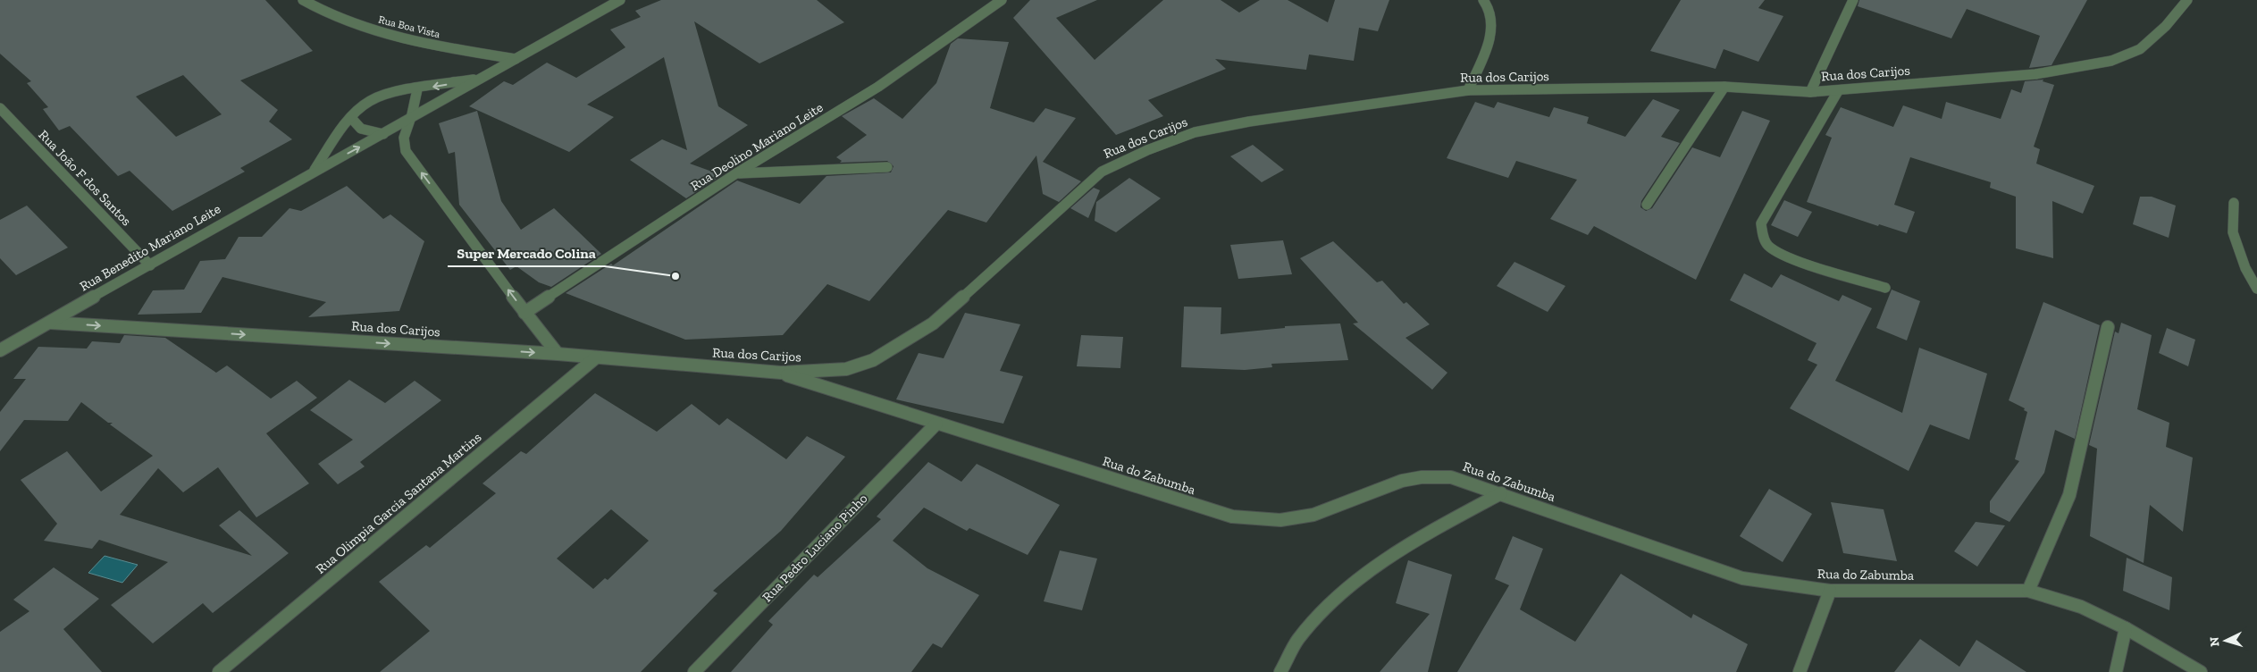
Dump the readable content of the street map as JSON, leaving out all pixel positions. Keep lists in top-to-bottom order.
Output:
{
  "streets": {
    "street": [
      "Rua Boa Vista",
      "Rua dos Carijos",
      "Rua Deolino Mariano Leite",
      "Rua João F dos Santos",
      "Rua Benedito Mariano Leite",
      "Rua do Zabumba",
      "Rua Olimpia Garcia Santana Martins",
      "Rua Pedro Luciano Pinho"
    ]
  },
  "crossings": [
    ["Rua Boa Vista", "Rua Benedito Mariano Leite"],
    ["Rua dos Carijos", "Rua Benedito Mariano Leite"],
    ["Rua dos Carijos", "Rua do Zabumba"],
    ["Rua dos Carijos", "Rua Olimpia Garcia Santana Martins"],
    ["Rua João F dos Santos", "Rua Benedito Mariano Leite"],
    ["Rua do Zabumba", "Rua Pedro Luciano Pinho"]
  ],
  "places": ["Super Mercado Colina"],
  "north": "left"
}
